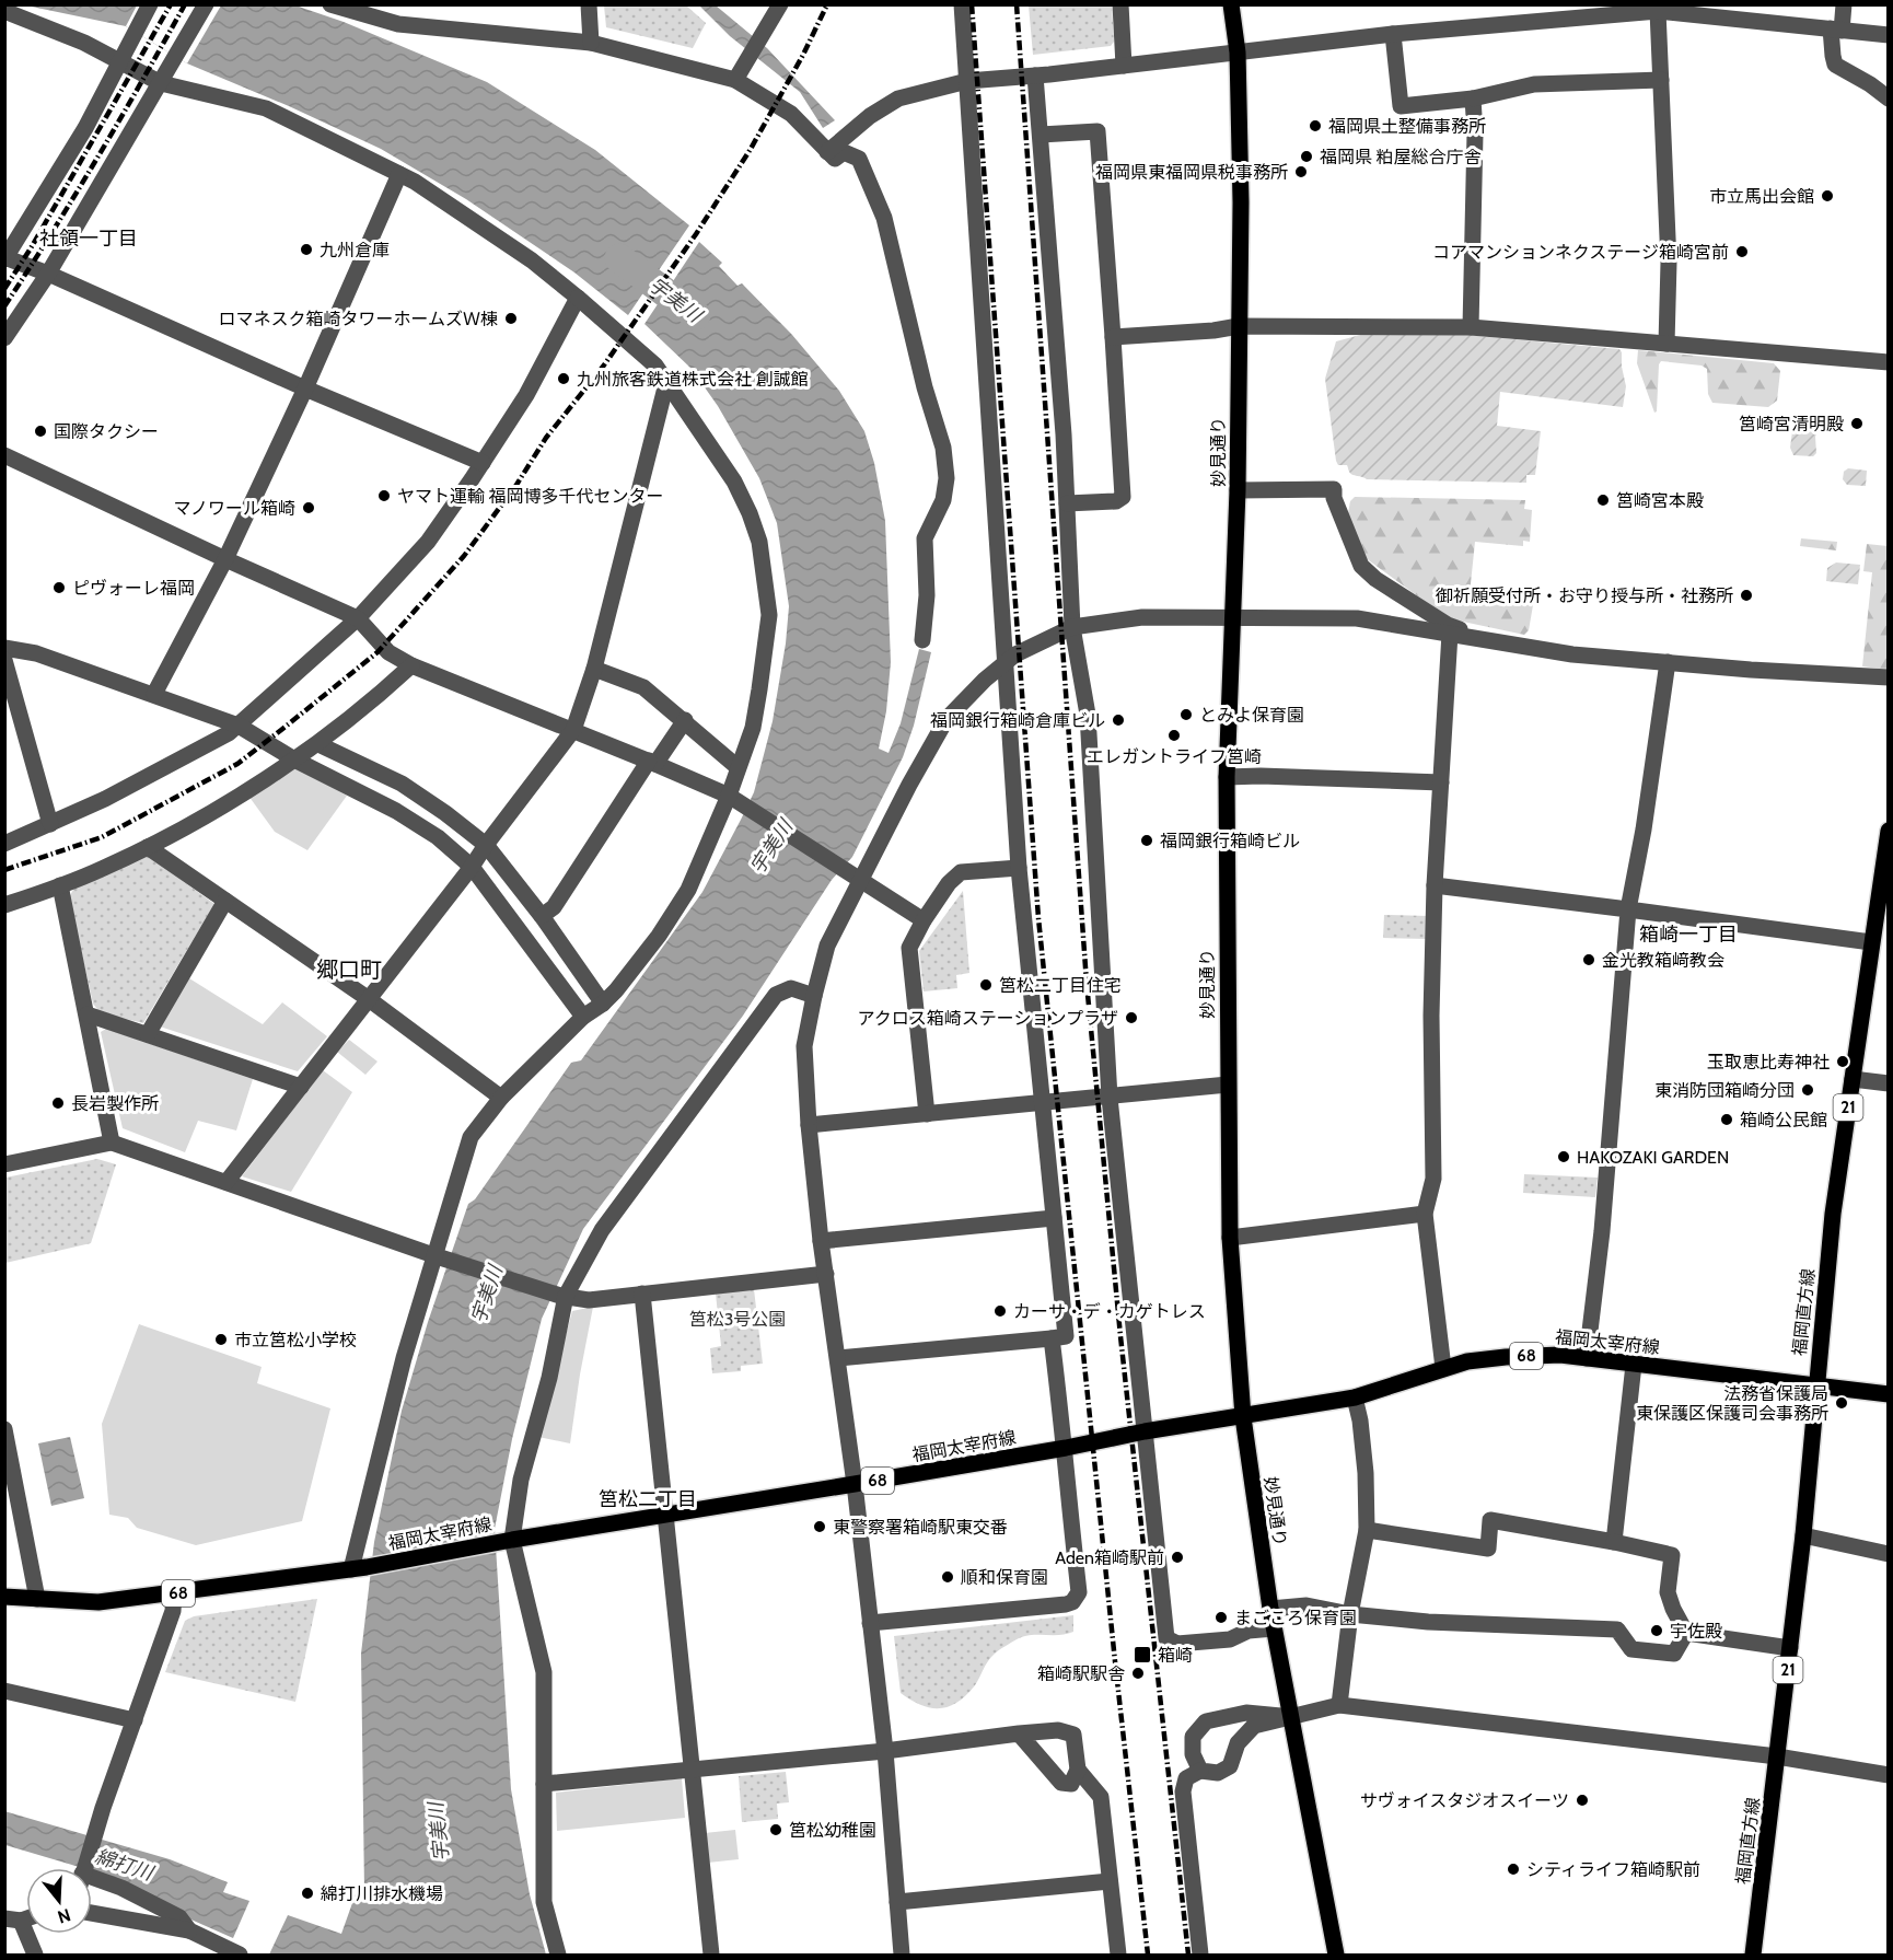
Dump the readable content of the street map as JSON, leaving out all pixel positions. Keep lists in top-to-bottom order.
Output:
{
  "streets": {
    "main road": [
      "妙見通り",
      "21",
      "福岡直方線",
      "福岡太宰府線",
      "68"
    ]
  },
  "crossings": [
    ["妙見通り", "福岡太宰府線"],
    ["福岡直方線", "福岡太宰府線"]
  ],
  "districts": [
    "社領一丁目",
    "箱崎一丁目",
    "郷口町",
    "筥松二丁目"
  ],
  "water": ["宇美川", "綿打川"],
  "parks": ["筥松3号公園"],
  "places": {
    "other": [
      "福岡県土整備事務所",
      "福岡県 粕屋総合庁舎",
      "福岡県東福岡県税事務所",
      "市立馬出会館",
      "九州倉庫",
      "コアマンションネクステージ箱崎宮前",
      "ロマネスク箱崎タワーホームズＷ棟",
      "九州旅客鉄道株式会社 創誠館",
      "筥崎宮清明殿",
      "国際タクシー",
      "ヤマト運輸 福岡博多千代センター",
      "筥崎宮本殿",
      "マノワール箱崎",
      "ピヴォーレ福岡",
      "御祈願受付所・お守り授与所・社務所",
      "とみよ保育園",
      "福岡銀行箱崎倉庫ビル",
      "エレガントライフ筥崎",
      "福岡銀行箱崎ビル",
      "金光教箱﨑教会",
      "筥松二丁目住宅",
      "アクロス箱崎ステーションプラザ",
      "玉取恵比寿神社",
      "東消防団箱崎分団",
      "長岩製作所",
      "箱崎公民館",
      "HAKOZAKI GARDEN",
      "カーサ・デ・カゲトレス",
      "市立筥松小学校",
      "法務省保護局 東保護区保護司会事務所",
      "東警察署箱崎駅東交番",
      "Aden箱崎駅前",
      "順和保育園",
      "まごころ保育園",
      "宇佐殿",
      "箱崎駅駅舎",
      "サヴォイスタジオスイーツ",
      "筥松幼稚園",
      "シティライフ箱崎駅前",
      "綿打川排水機場"
    ],
    "transit": ["箱崎"]
  },
  "north": "bottom"
}
